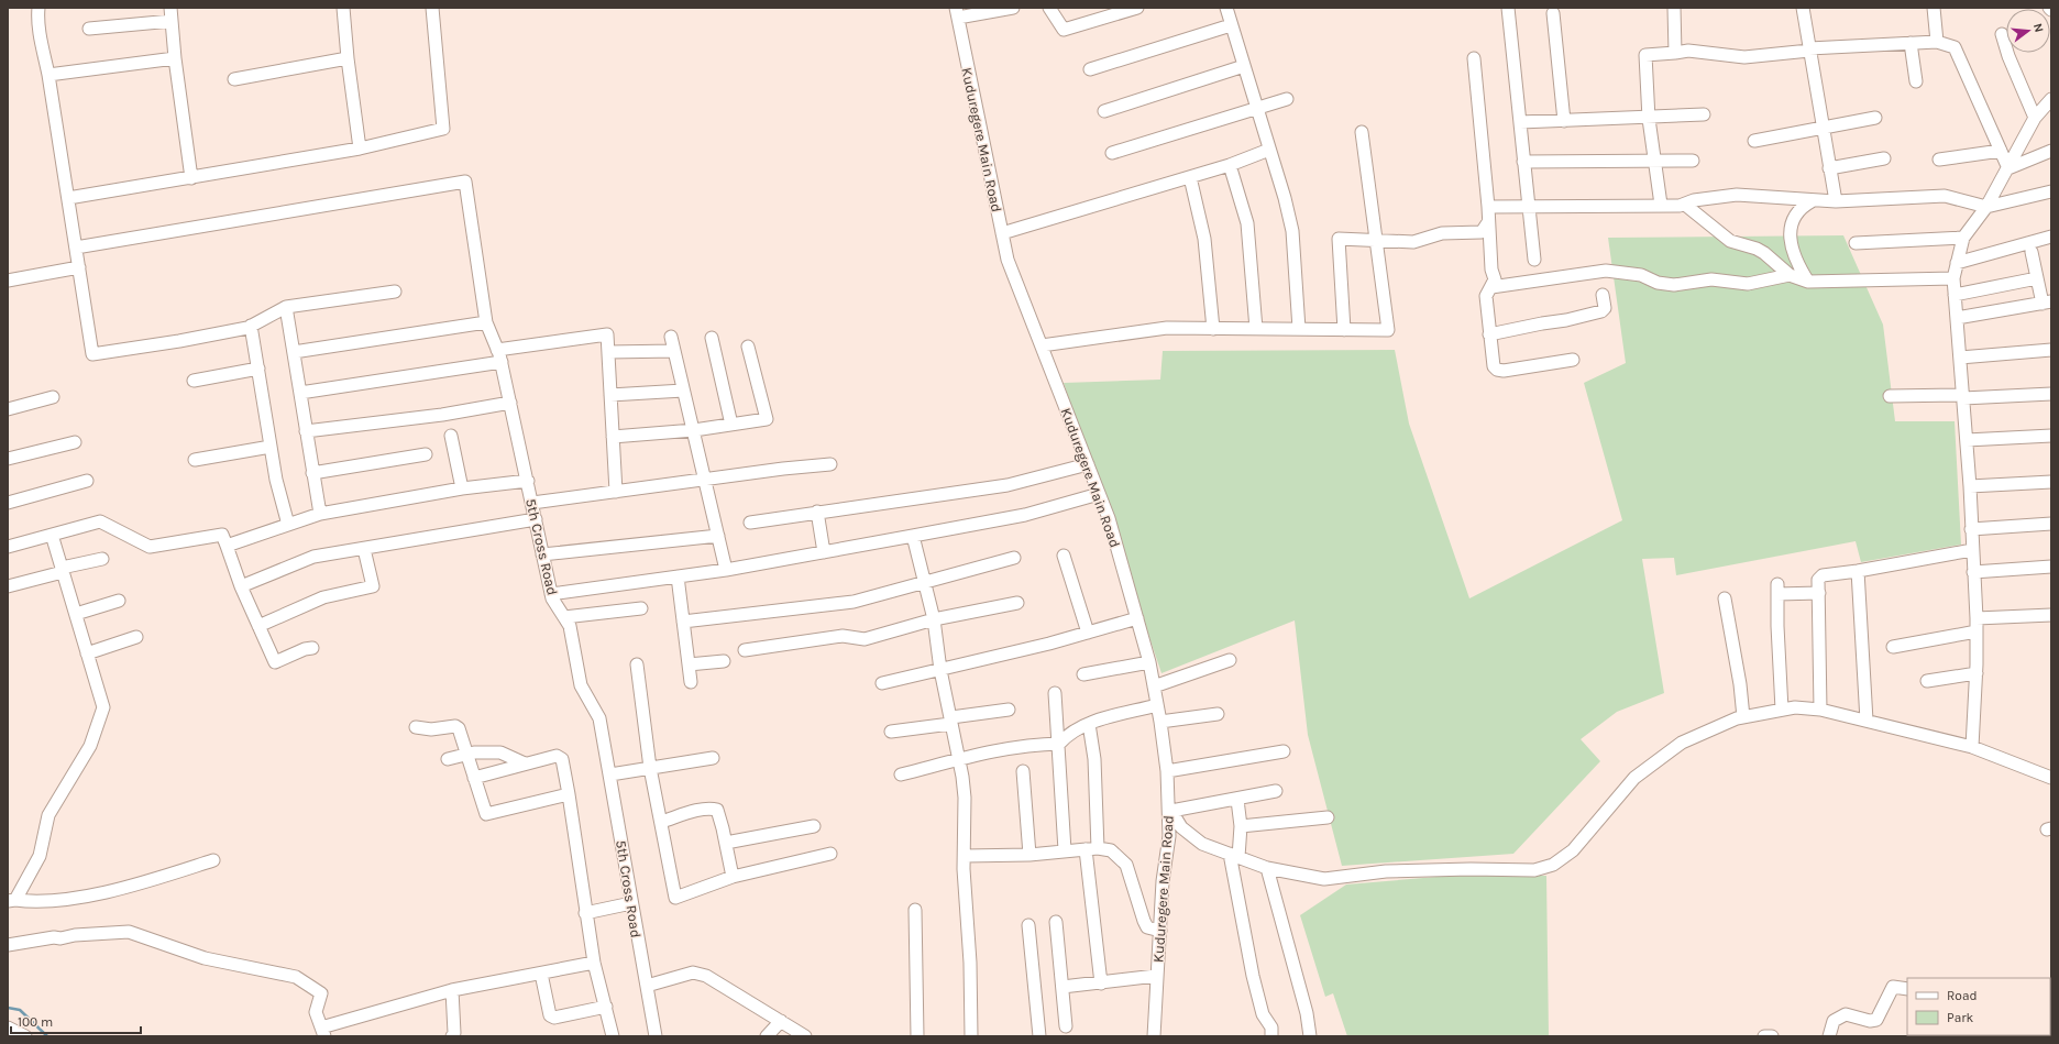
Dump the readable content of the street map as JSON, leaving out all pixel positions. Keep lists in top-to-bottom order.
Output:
{
  "streets": {
    "street": ["Kuduregere Main Road", "5th Cross Road"]
  },
  "legend": ["Road", "Park"],
  "scale_bar": "100 m",
  "north": "right"
}
